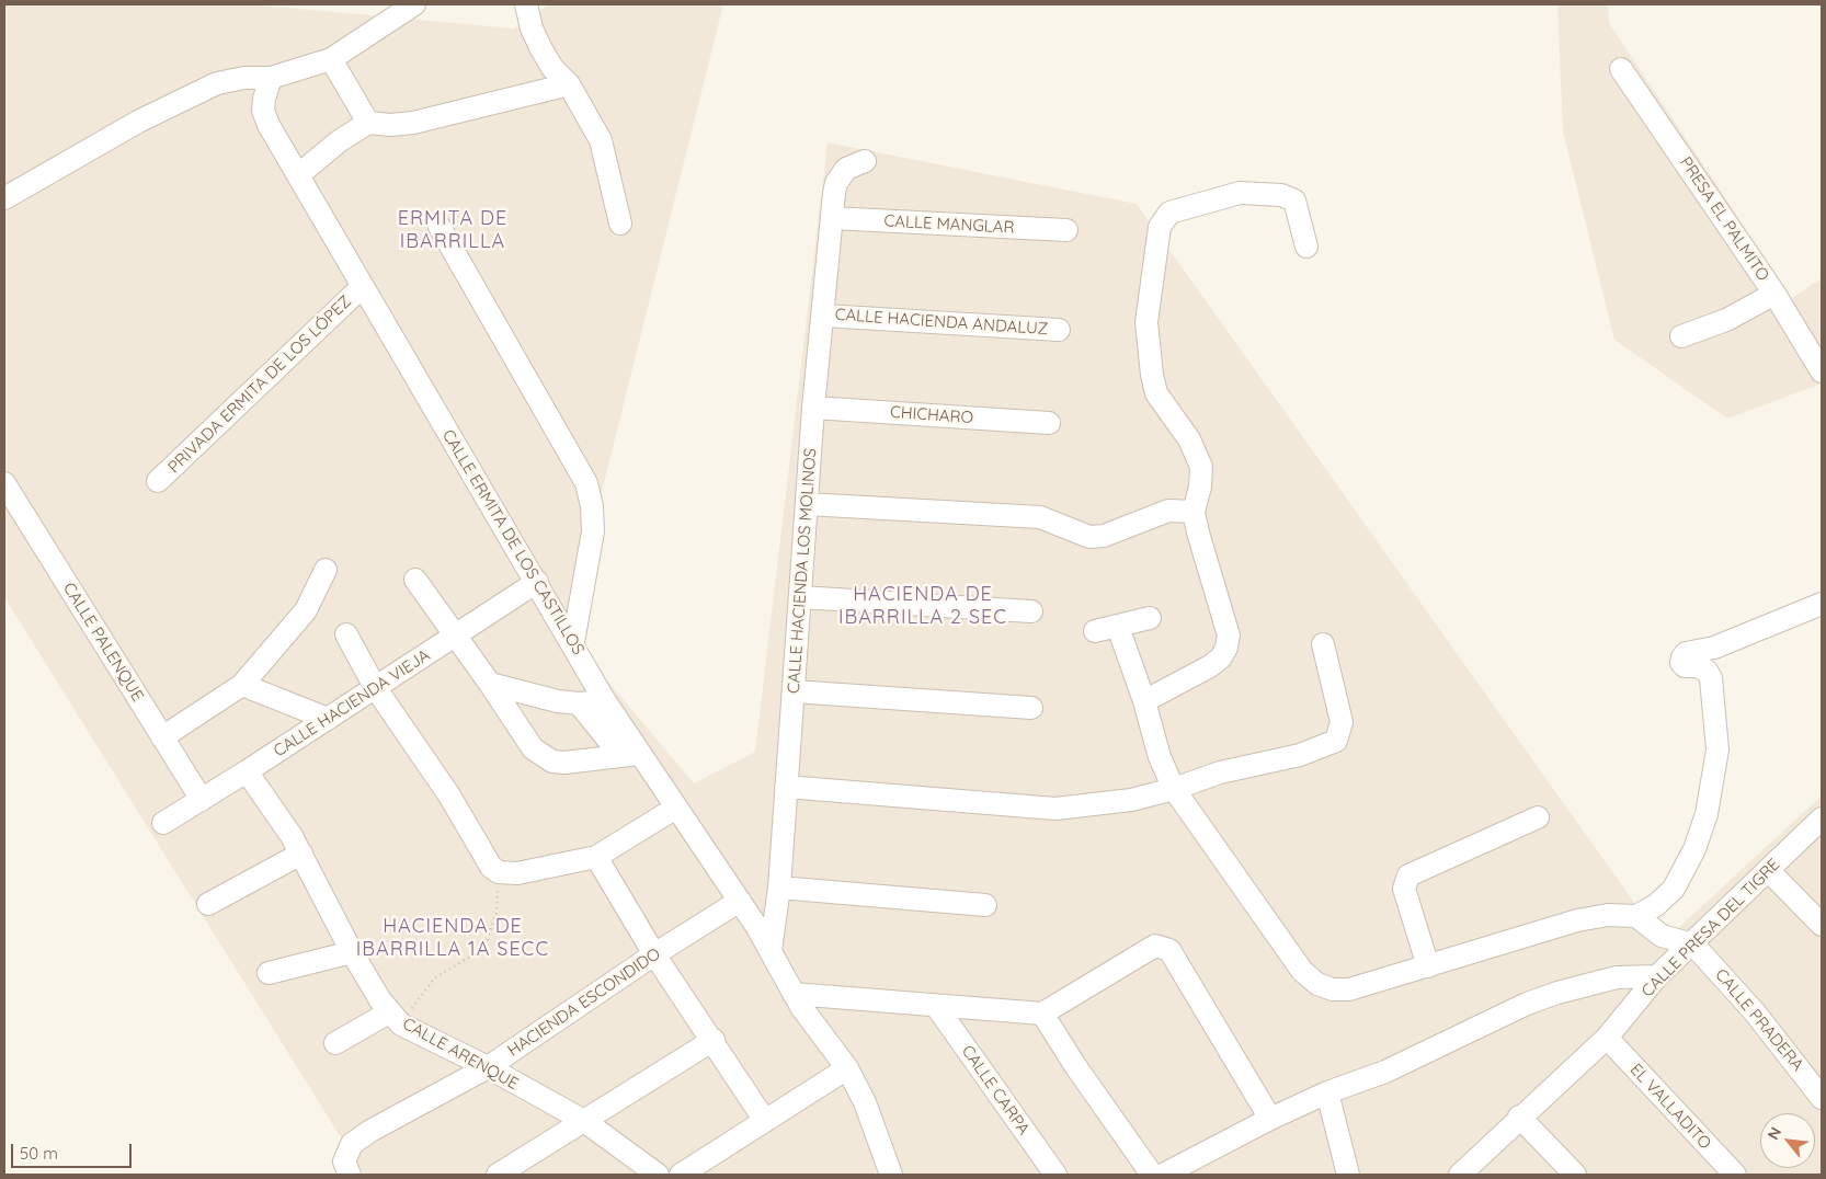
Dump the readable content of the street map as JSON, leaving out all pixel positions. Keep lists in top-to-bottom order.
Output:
{
  "streets": {
    "street": [
      "PRESA EL PALMITO",
      "CALLE MANGLAR",
      "CALLE HACIENDA ANDALUZ",
      "PRIVADA ERMITA DE LOS LÓPEZ",
      "CHICHARO",
      "CALLE ERMITA DE LOS CASTILLOS",
      "CALLE HACIENDA LOS MOLINOS",
      "CALLE PALENQUE",
      "CALLE HACIENDA VIEJA",
      "CALLE PRESA DEL TIGRE",
      "HACIENDA ESCONDIDO",
      "CALLE PRADERA",
      "CALLE ARENQUE",
      "CALLE CARPA",
      "EL VALLADITO"
    ]
  },
  "crossings": [
    ["CALLE MANGLAR", "CALLE HACIENDA LOS MOLINOS"],
    ["CALLE HACIENDA ANDALUZ", "CALLE HACIENDA LOS MOLINOS"],
    ["PRIVADA ERMITA DE LOS LÓPEZ", "CALLE ERMITA DE LOS CASTILLOS"],
    ["CHICHARO", "CALLE HACIENDA LOS MOLINOS"],
    ["CALLE ERMITA DE LOS CASTILLOS", "CALLE HACIENDA LOS MOLINOS"],
    ["CALLE ERMITA DE LOS CASTILLOS", "CALLE HACIENDA VIEJA"],
    ["CALLE ERMITA DE LOS CASTILLOS", "HACIENDA ESCONDIDO"],
    ["CALLE PALENQUE", "CALLE HACIENDA VIEJA"],
    ["CALLE HACIENDA VIEJA", "CALLE ARENQUE"],
    ["CALLE PRESA DEL TIGRE", "CALLE PRADERA"],
    ["CALLE PRESA DEL TIGRE", "EL VALLADITO"],
    ["HACIENDA ESCONDIDO", "CALLE ARENQUE"]
  ],
  "districts": ["ERMITA DE IBARRILLA", "HACIENDA DE IBARRILLA 2 SEC", "HACIENDA DE IBARRILLA 1A SECC"],
  "scale_bar": "50 m",
  "north": "top left"
}
